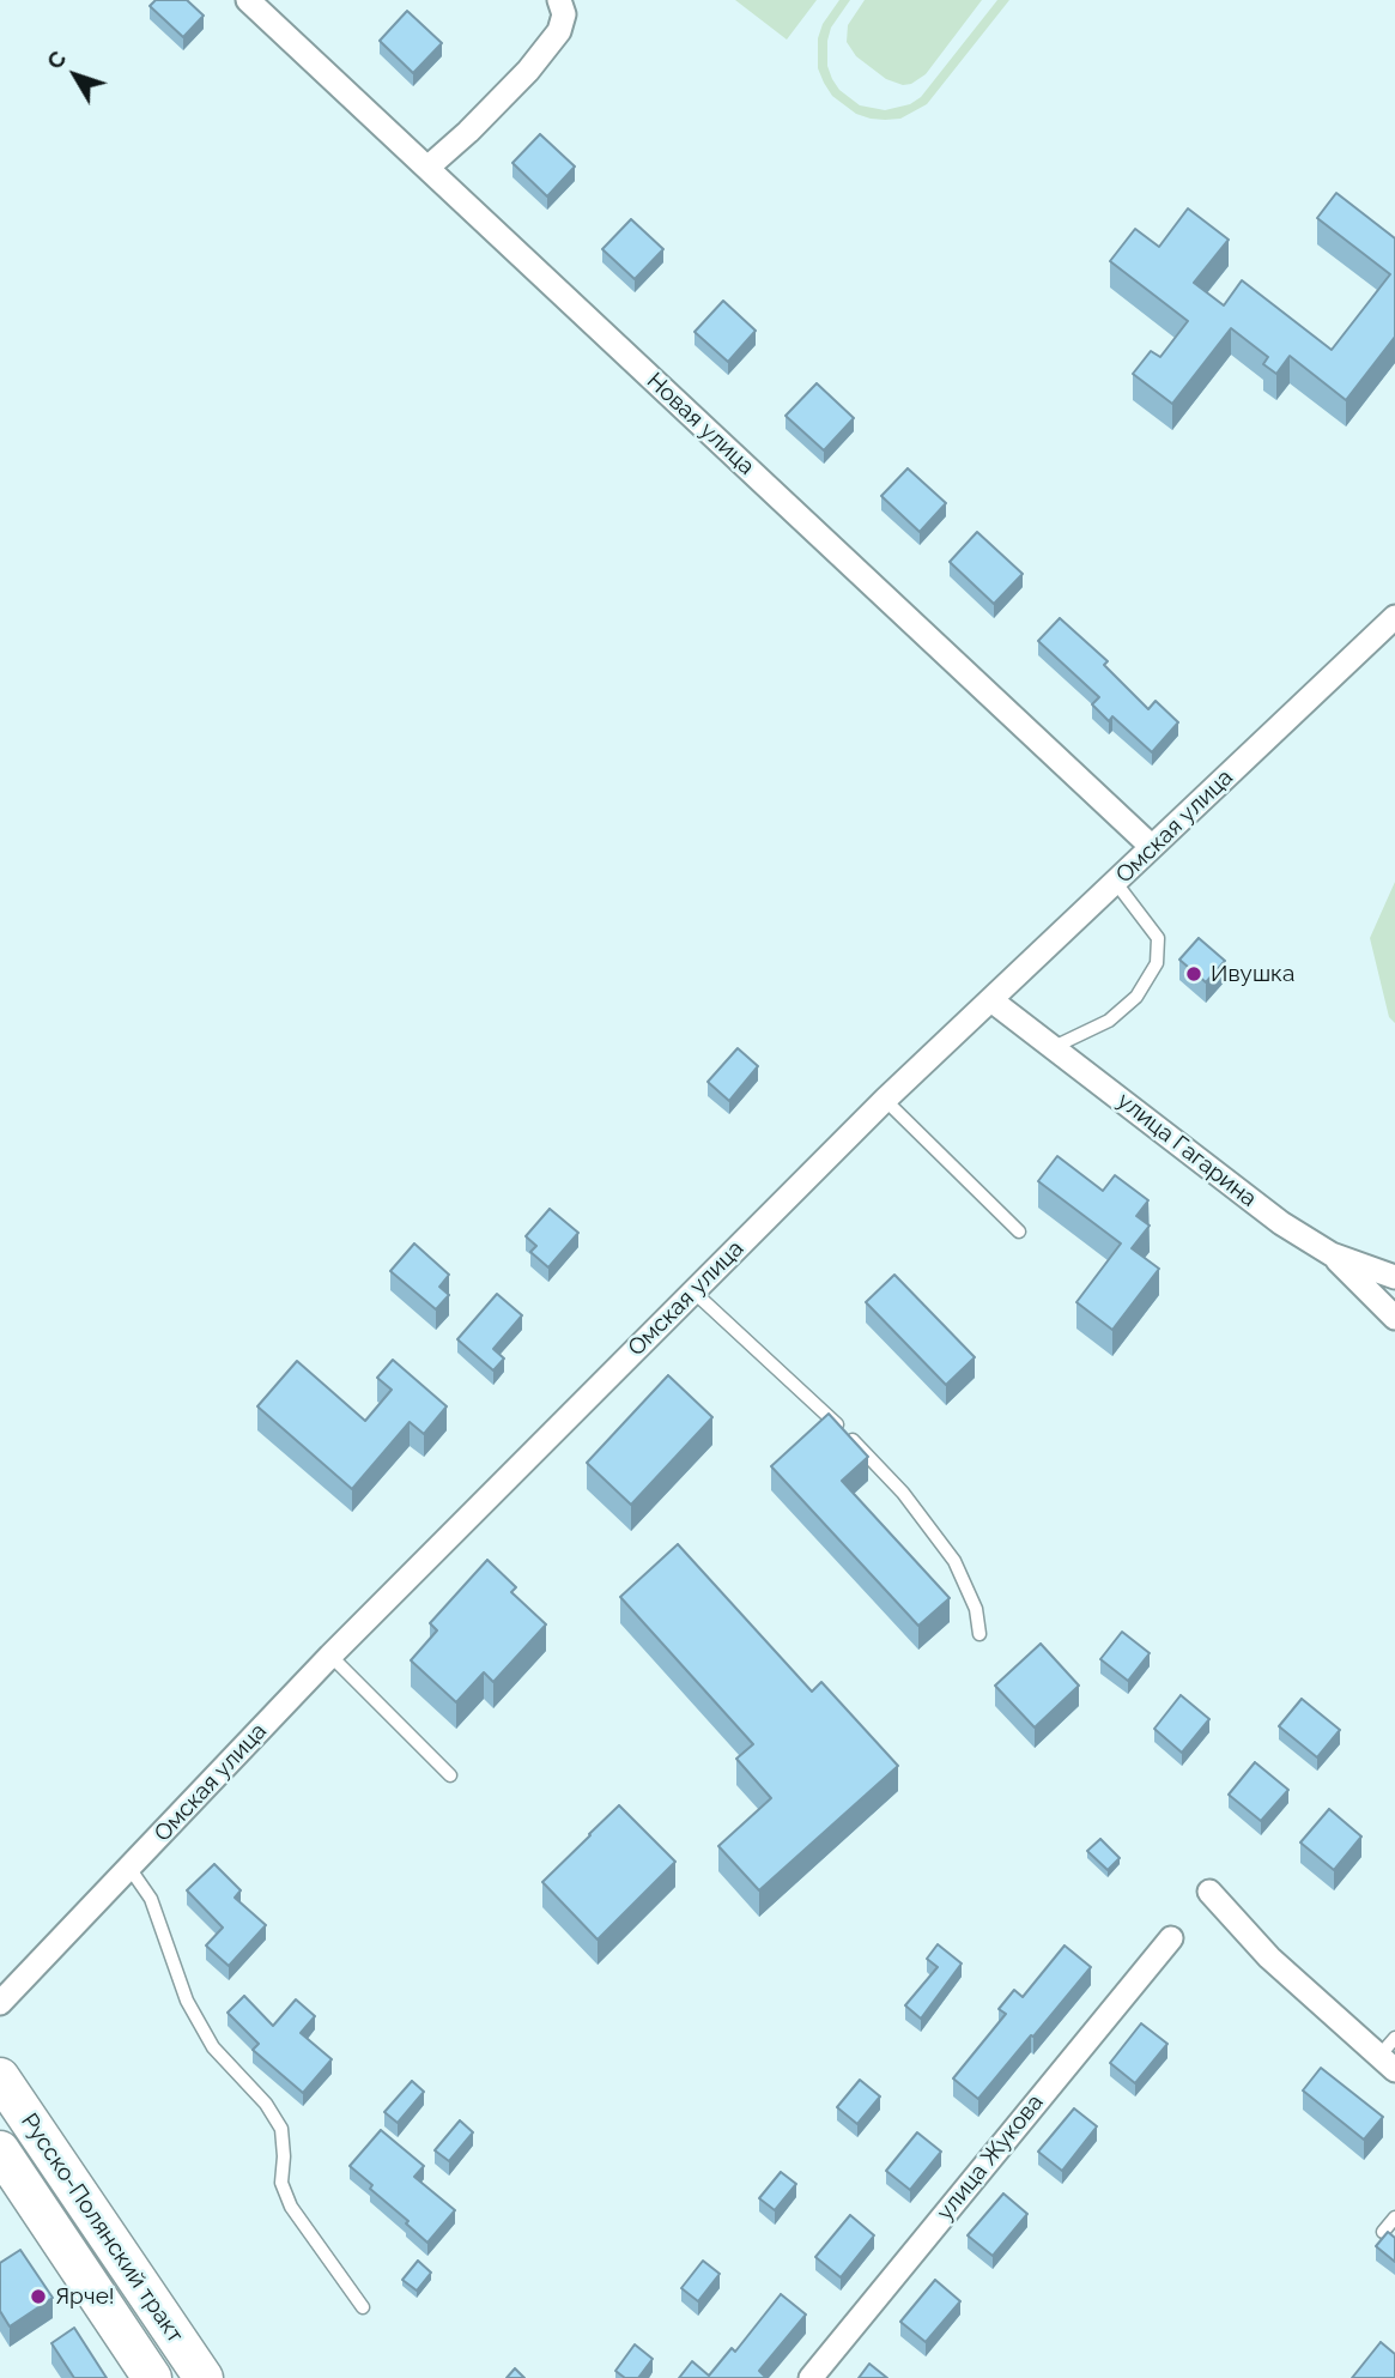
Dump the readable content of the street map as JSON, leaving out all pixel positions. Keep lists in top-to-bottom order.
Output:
{
  "streets": {
    "main road": ["Русско-Полянский тракт"],
    "street": [
      "Новая улица",
      "Омская улица",
      "улица Гагарина",
      "улица Жукова"
    ]
  },
  "crossings": [
    ["Новая улица", "Омская улица"],
    ["Омская улица", "улица Гагарина"]
  ],
  "places": ["Ивушка", "Ярче!"],
  "north": "top left"
}
